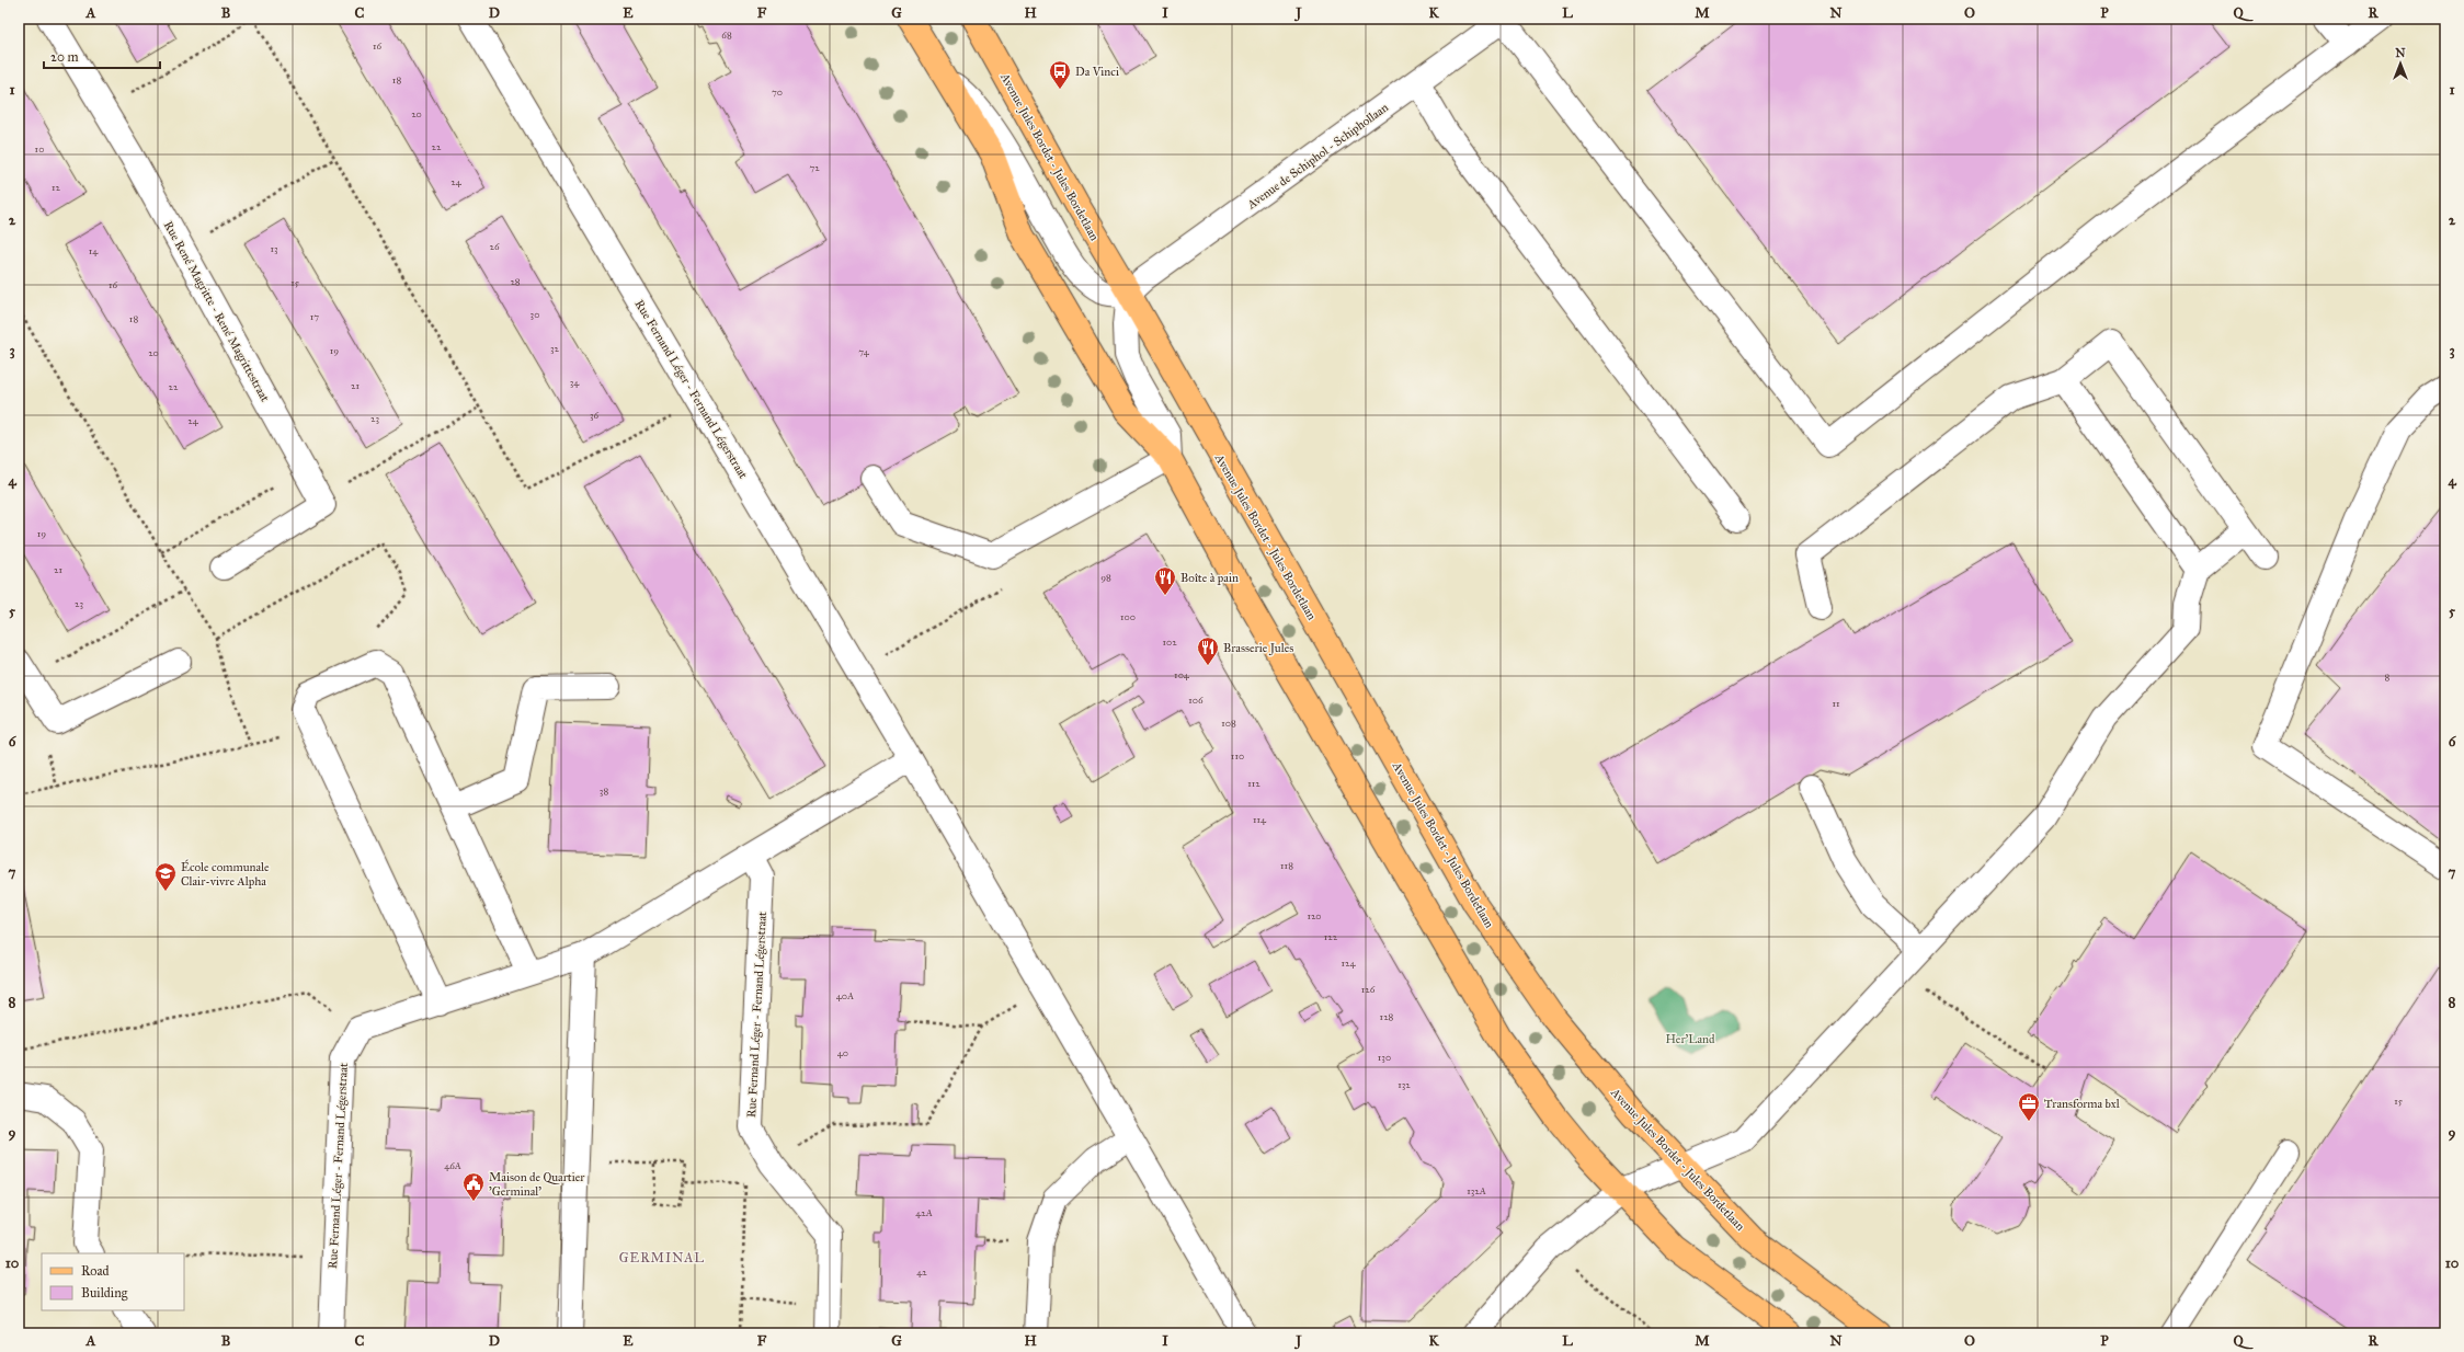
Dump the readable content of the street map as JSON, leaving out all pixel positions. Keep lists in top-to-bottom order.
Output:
{
  "streets": {
    "main road": ["Avenue Jules Bordet - Jules Bordetlaan"],
    "street": ["Avenue de Schiphol - Schiphollaan", "Rue René Magritte - René Magrittestraat", "Rue Fernand Léger - Fernand Légerstraat"]
  },
  "crossings": [
    ["Avenue de Schiphol - Schiphollaan", "Avenue Jules Bordet - Jules Bordetlaan"]
  ],
  "districts": ["GERMINAL"],
  "parks": ["Her'Land"],
  "places": {
    "bus stop": ["Da Vinci"],
    "restaurant": ["Boîte à pain", "Brasserie Jules"],
    "school or university": ["École communale Clair-vivre Alpha"],
    "office": ["Transforma bxl"],
    "public building": ["Maison de Quartier 'Germinal'"]
  },
  "house_numbers": [
    "68",
    "16",
    "18",
    "70",
    "20",
    "22",
    "10",
    "72",
    "24",
    "12",
    "26",
    "13",
    "14",
    "28",
    "15",
    "16",
    "30",
    "17",
    "18",
    "32",
    "19",
    "74",
    "20",
    "34",
    "21",
    "22",
    "36",
    "23",
    "24",
    "19",
    "21",
    "98",
    "23",
    "100",
    "102",
    "104",
    "8",
    "106",
    "11",
    "108",
    "110",
    "112",
    "38",
    "114",
    "118",
    "120",
    "122",
    "124",
    "126",
    "40A",
    "128",
    "40",
    "130",
    "132",
    "15",
    "46A",
    "132A",
    "42A",
    "42"
  ],
  "legend": ["Road", "Building"],
  "scale_bar": "20 m",
  "north": "top",
  "grid": {
    "columns": [
      "A",
      "B",
      "C",
      "D",
      "E",
      "F",
      "G",
      "H",
      "I",
      "J",
      "K",
      "L",
      "M",
      "N",
      "O",
      "P",
      "Q",
      "R"
    ],
    "rows": [
      "1",
      "2",
      "3",
      "4",
      "5",
      "6",
      "7",
      "8",
      "9",
      "10"
    ]
  }
}
